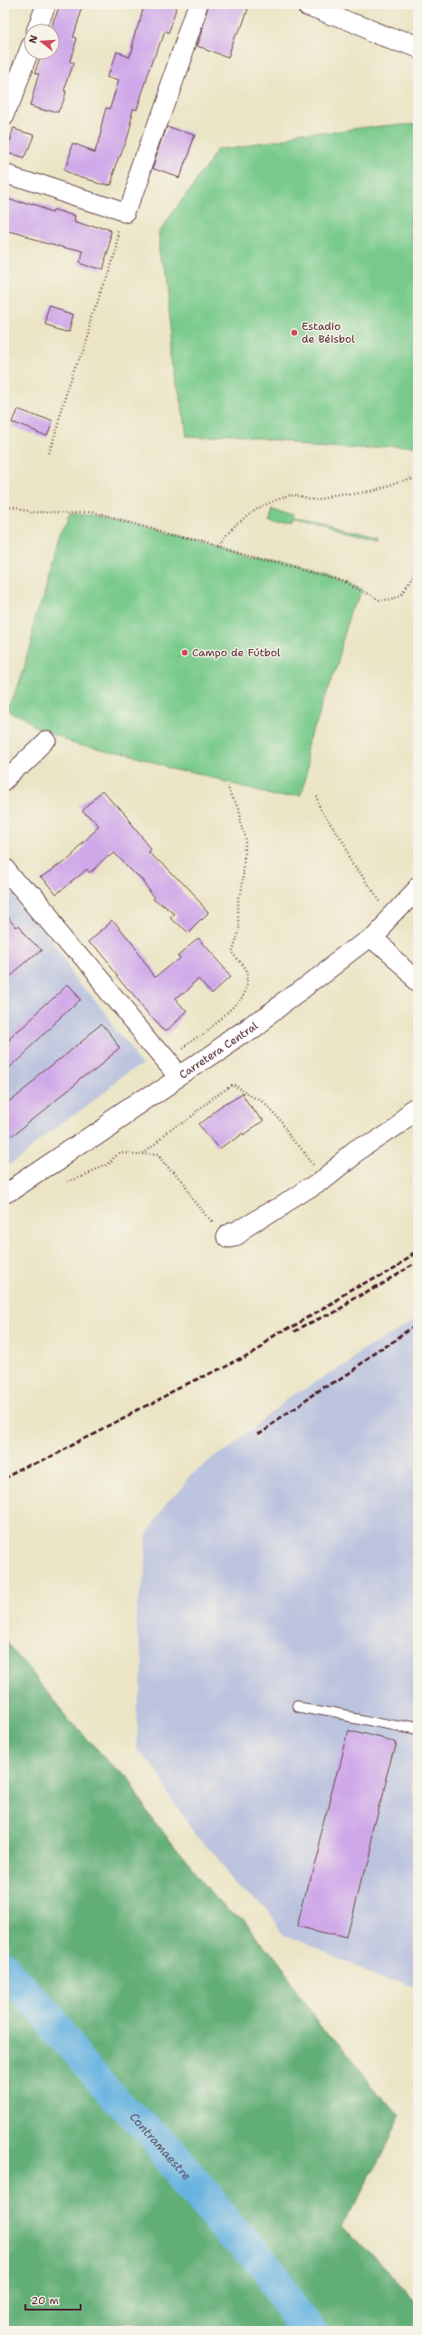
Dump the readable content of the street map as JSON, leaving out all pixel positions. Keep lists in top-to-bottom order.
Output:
{
  "streets": {
    "main road": ["Carretera Central"]
  },
  "water": ["Contramaestre"],
  "places": ["Estadio de Béisbol", "Campo de Fútbol"],
  "scale_bar": "20 m",
  "north": "left"
}
